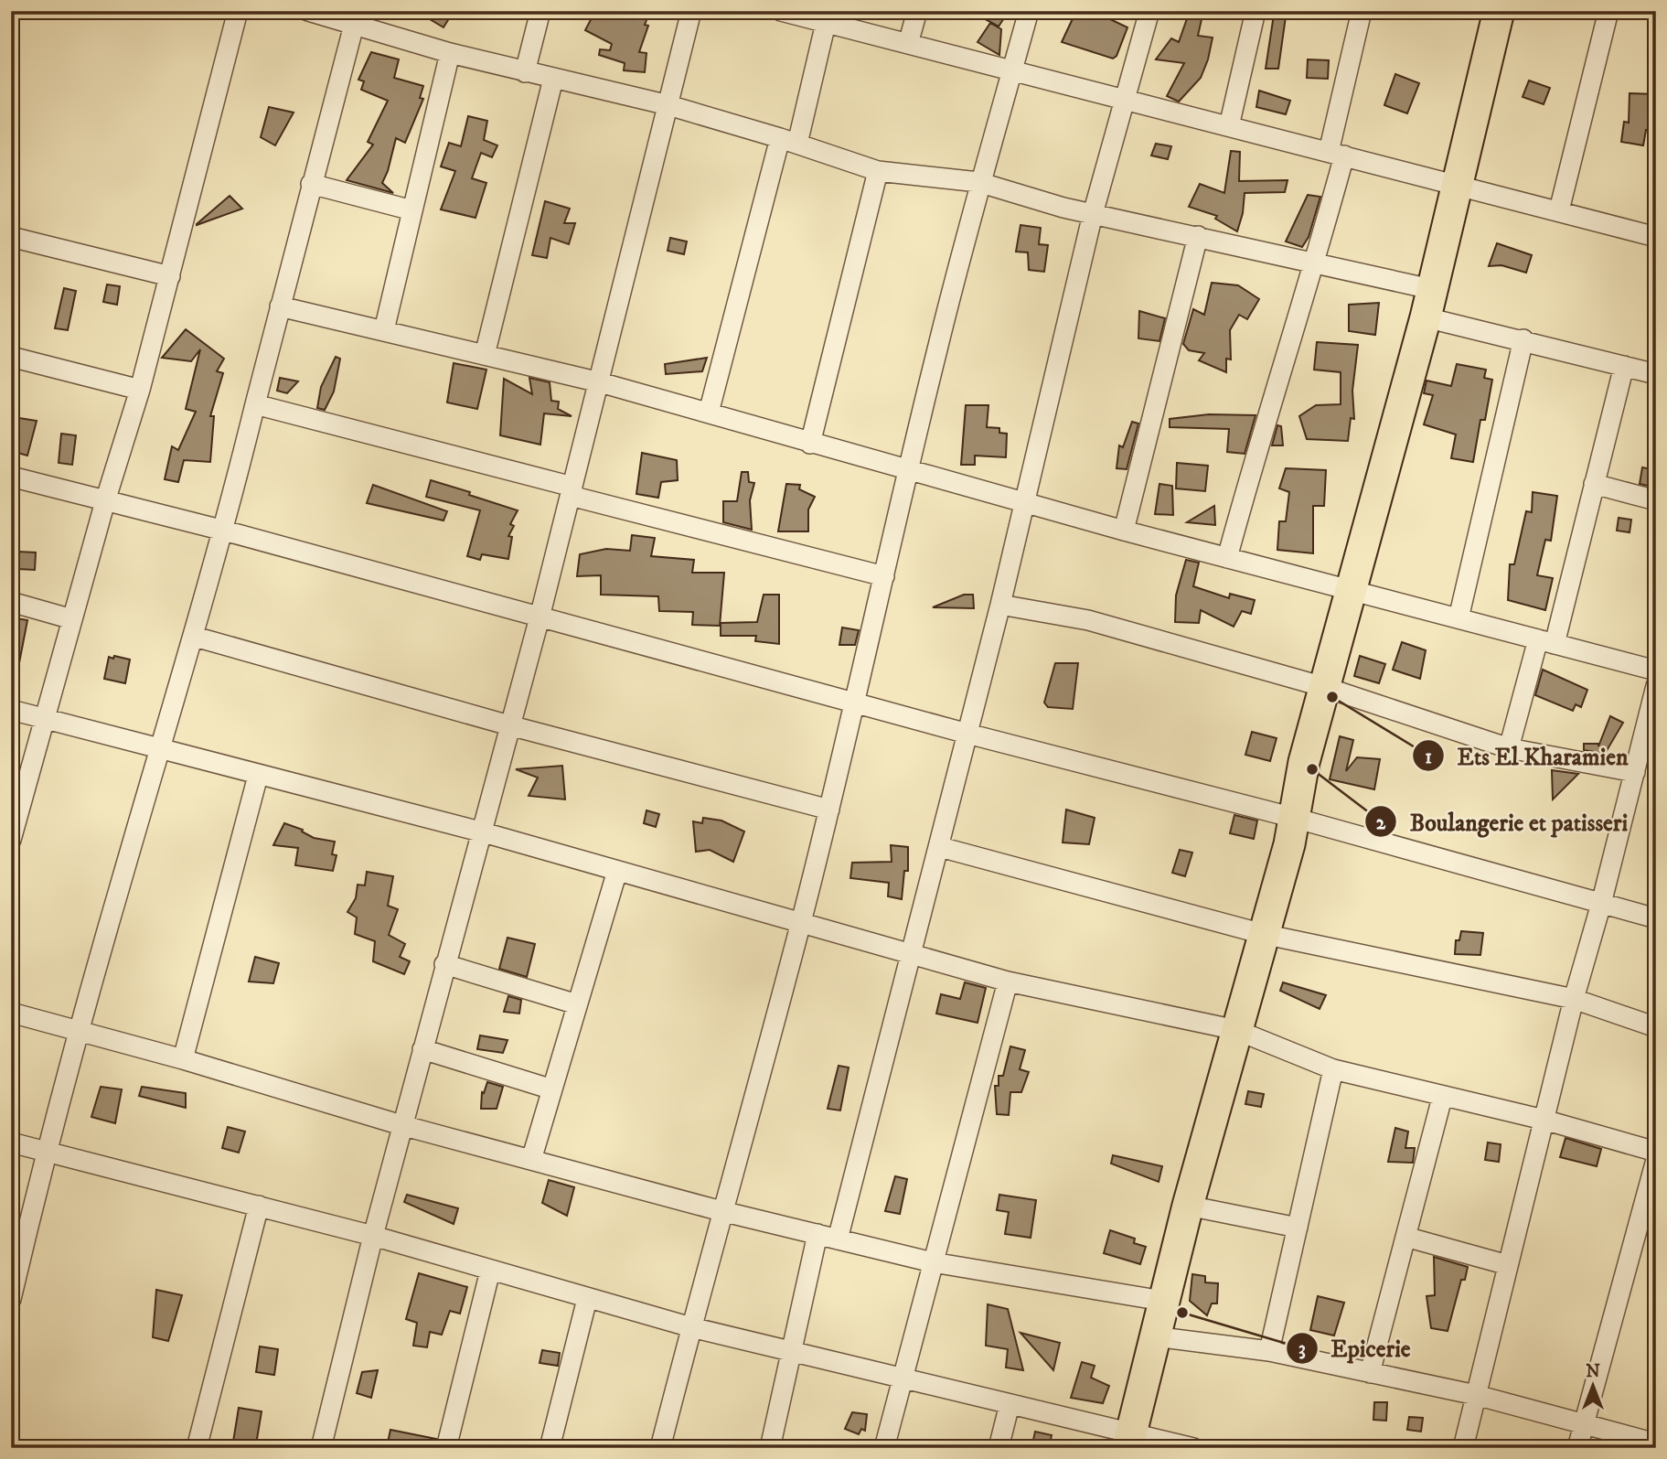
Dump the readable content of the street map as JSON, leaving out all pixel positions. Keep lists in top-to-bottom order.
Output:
{
  "places": ["Ets El Kharamien", "Boulangerie et patisseri", "Epicerie"],
  "north": "top"
}
